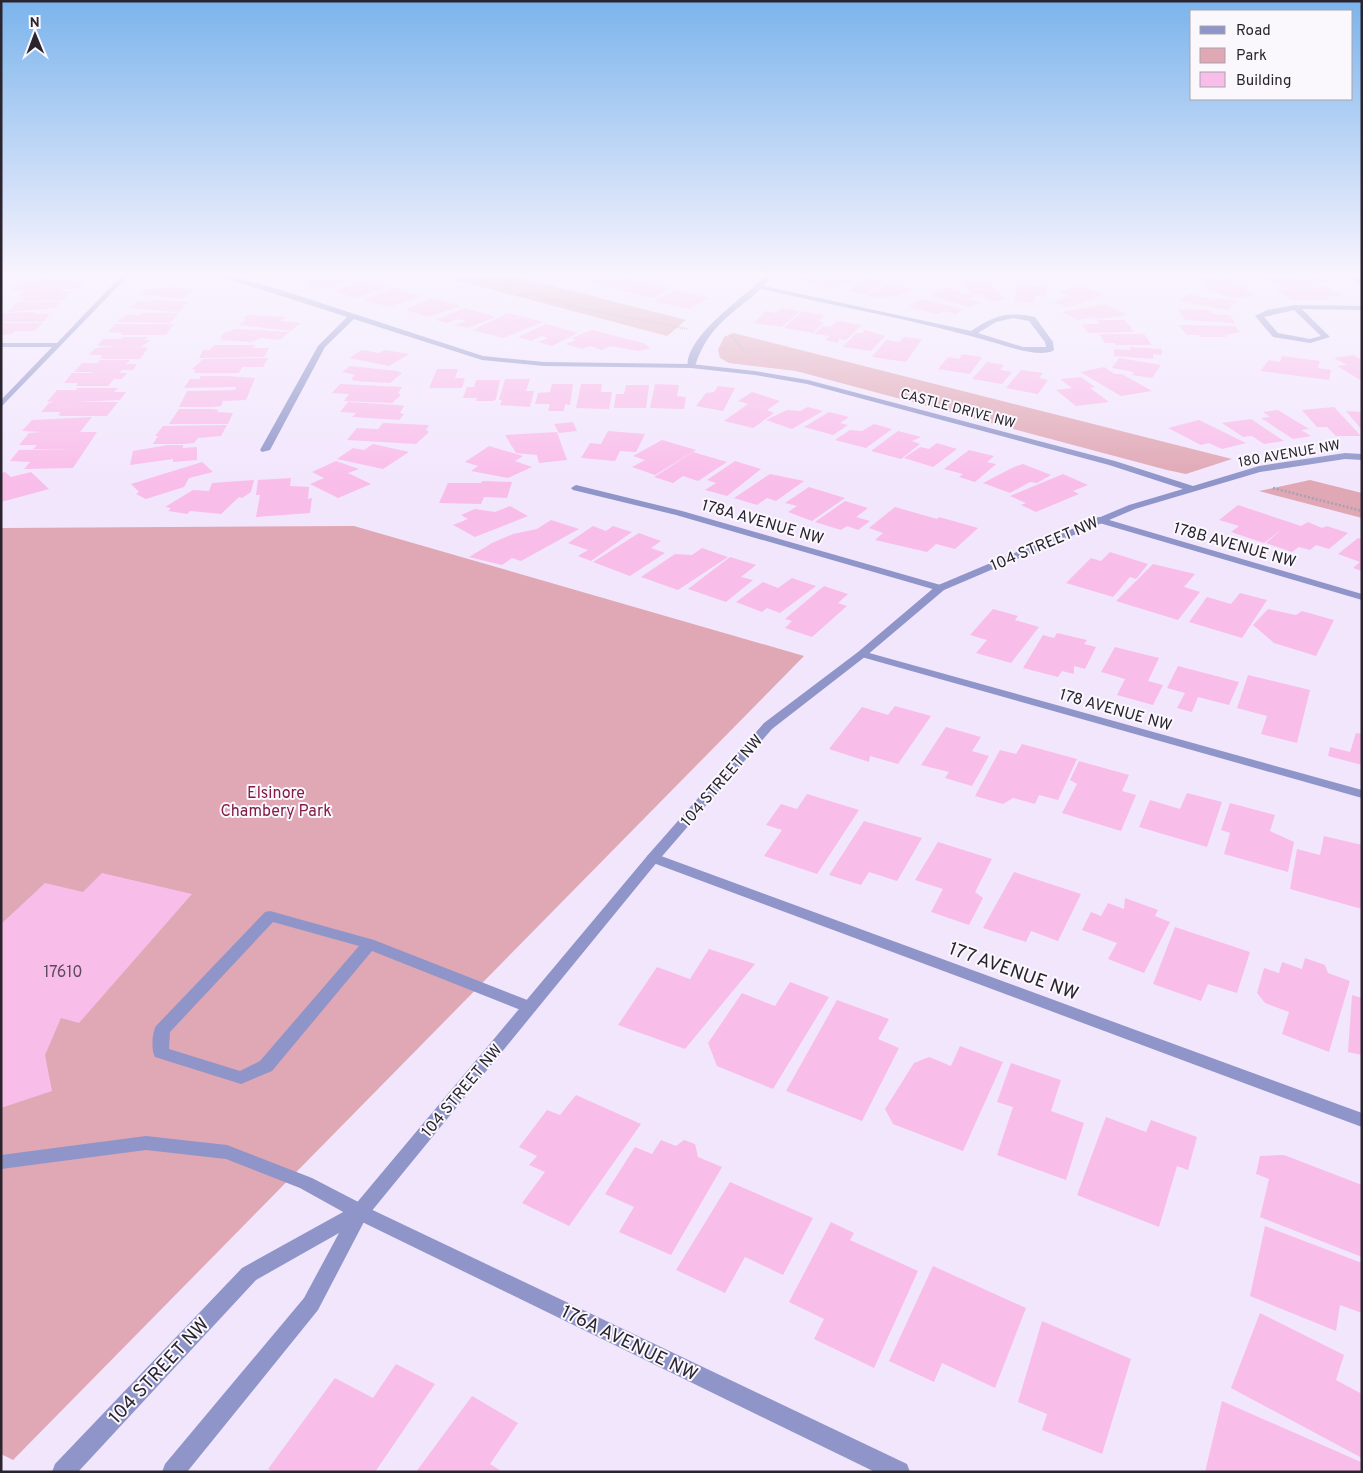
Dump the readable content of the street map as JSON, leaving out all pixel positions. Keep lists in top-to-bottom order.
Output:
{
  "streets": {
    "street": [
      "CASTLE DRIVE NW",
      "180 AVENUE NW",
      "178A AVENUE NW",
      "104 STREET NW",
      "178B AVENUE NW",
      "178 AVENUE NW",
      "177 AVENUE NW",
      "176A AVENUE NW"
    ]
  },
  "crossings": [
    ["CASTLE DRIVE NW", "180 AVENUE NW"],
    ["CASTLE DRIVE NW", "104 STREET NW"],
    ["180 AVENUE NW", "104 STREET NW"],
    ["178A AVENUE NW", "104 STREET NW"],
    ["104 STREET NW", "178B AVENUE NW"],
    ["104 STREET NW", "178 AVENUE NW"],
    ["104 STREET NW", "177 AVENUE NW"],
    ["104 STREET NW", "176A AVENUE NW"]
  ],
  "parks": ["Elsinore Chambery Park"],
  "house_numbers": ["17610"],
  "legend": ["Road", "Park", "Building"],
  "north": "top"
}
